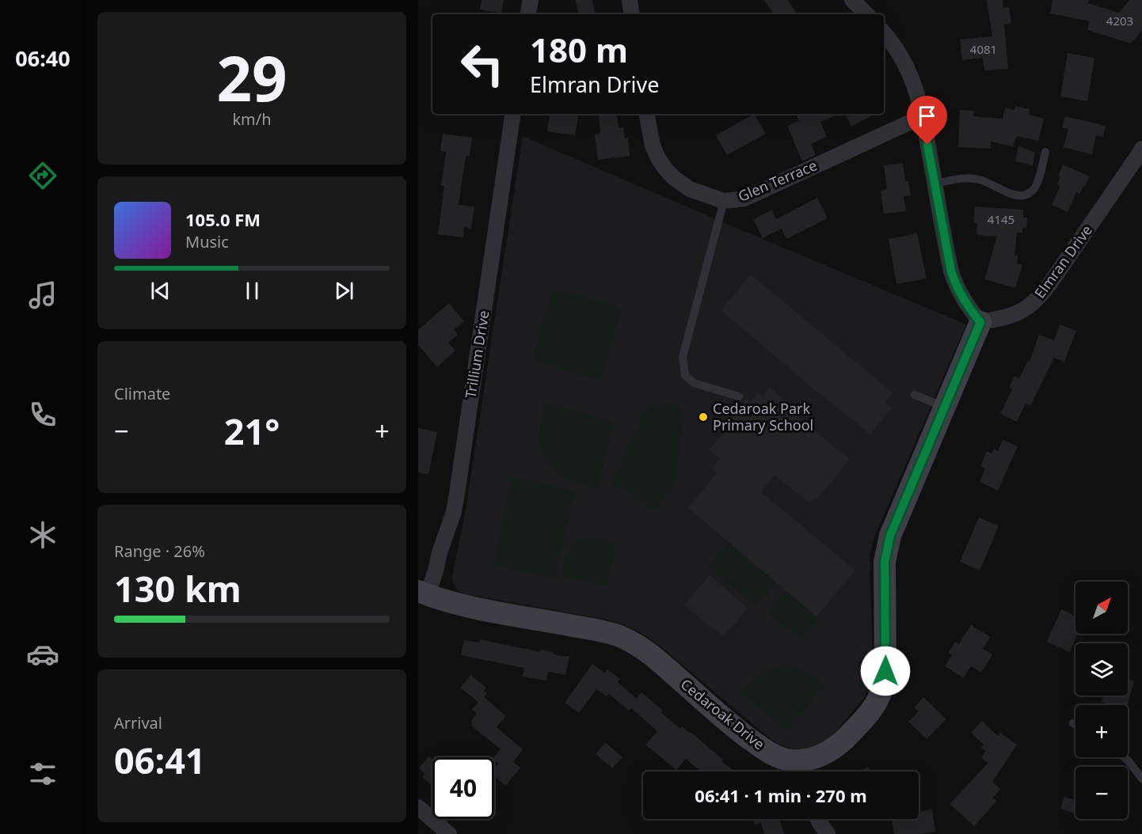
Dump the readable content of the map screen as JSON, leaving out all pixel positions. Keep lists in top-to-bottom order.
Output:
{
  "streets": {
    "street": [
      "Glen Terrace",
      "Elmran Drive",
      "Trillium Drive",
      "Cedaroak Drive"
    ]
  },
  "crossings": [
    ["Elmran Drive", "Cedaroak Drive"],
    ["Trillium Drive", "Cedaroak Drive"]
  ],
  "places": ["Cedaroak Park Primary School"],
  "house_numbers": ["4203", "4081", "4145"],
  "north": "top right",
  "page": {
    "tabs": "06:40",
    "tile": [
      ["29", "km/h"],
      "Climate",
      ["Range · 26%", "130 km"],
      ["Arrival", "06:41"]
    ],
    "turn": ["180 m", "Elmran Drive"],
    "song": ["105.0 FM", "Music"],
    "heat": ["−", "21°", "+"],
    "map_buttons": ["+", "−"],
    "limit": "40",
    "trip": "06:41 · 1 min · 270 m"
  }
}
